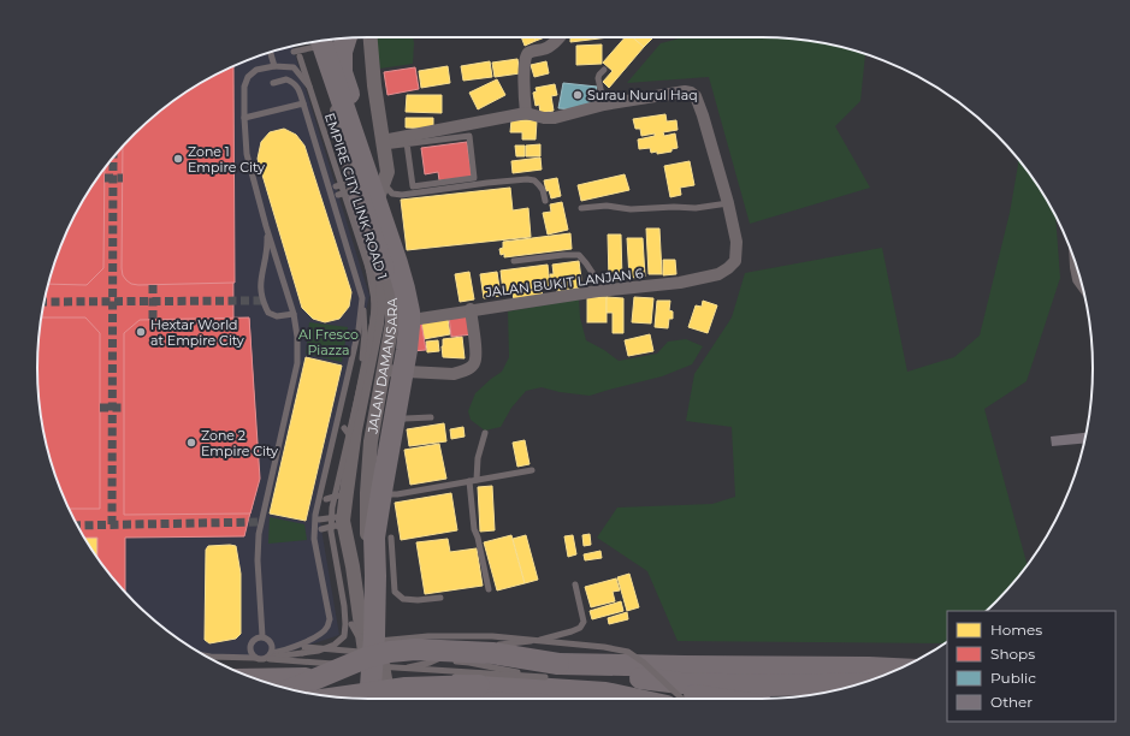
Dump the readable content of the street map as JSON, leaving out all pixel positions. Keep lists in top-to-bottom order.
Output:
{
  "streets": {
    "street": ["JALAN BUKIT LANJAN 6", "JALAN DAMANSARA"],
    "lane": ["EMPIRE CITY LINK ROAD 1"]
  },
  "crossings": [
    ["JALAN BUKIT LANJAN 6", "JALAN DAMANSARA"]
  ],
  "parks": ["Al Fresco Piazza"],
  "places": [
    "Surau Nurul Haq",
    "Zone 1 Empire City",
    "Hextar World at Empire City",
    "Zone 2 Empire City"
  ],
  "legend": [
    "Homes",
    "Shops",
    "Public",
    "Other"
  ]
}
